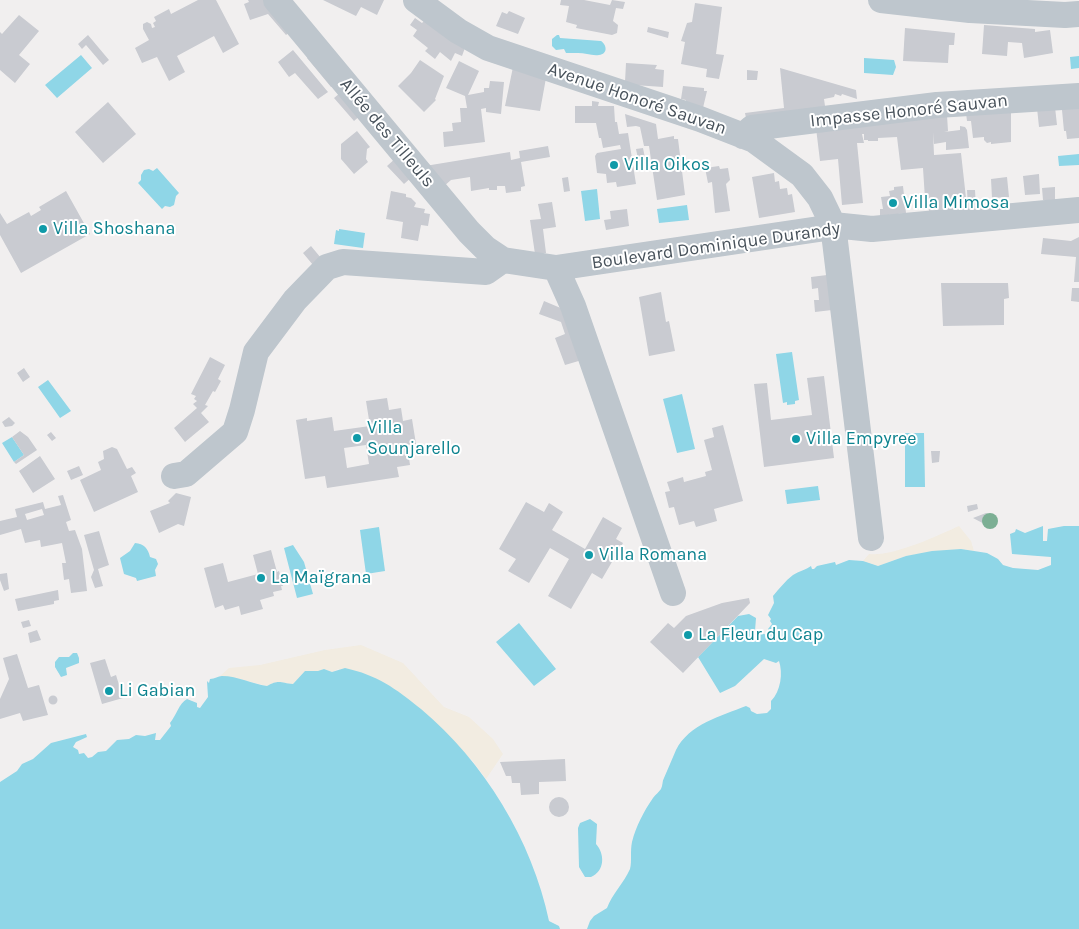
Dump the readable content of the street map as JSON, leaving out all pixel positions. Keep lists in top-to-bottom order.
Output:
{
  "streets": {
    "street": [
      "Avenue Honoré Sauvan",
      "Impasse Honoré Sauvan",
      "Allée des Tilleuls",
      "Boulevard Dominique Durandy"
    ]
  },
  "crossings": [
    ["Avenue Honoré Sauvan", "Impasse Honoré Sauvan"],
    ["Avenue Honoré Sauvan", "Boulevard Dominique Durandy"],
    ["Allée des Tilleuls", "Boulevard Dominique Durandy"]
  ],
  "places": [
    "Villa Oikos",
    "Villa Mimosa",
    "Villa Shoshana",
    "Villa Sounjarello",
    "Villa Empyree",
    "Villa Romana",
    "La Maïgrana",
    "La Fleur du Cap",
    "Li Gabian"
  ]
}
